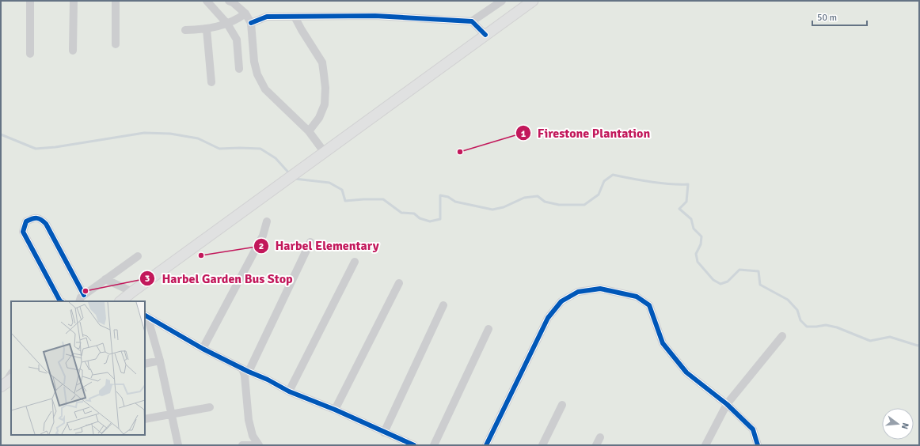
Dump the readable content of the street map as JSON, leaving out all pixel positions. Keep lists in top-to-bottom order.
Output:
{
  "places": ["Firestone Plantation", "Harbel Elementary", "Harbel Garden Bus Stop"],
  "scale_bar": "50 m",
  "north": "right"
}
